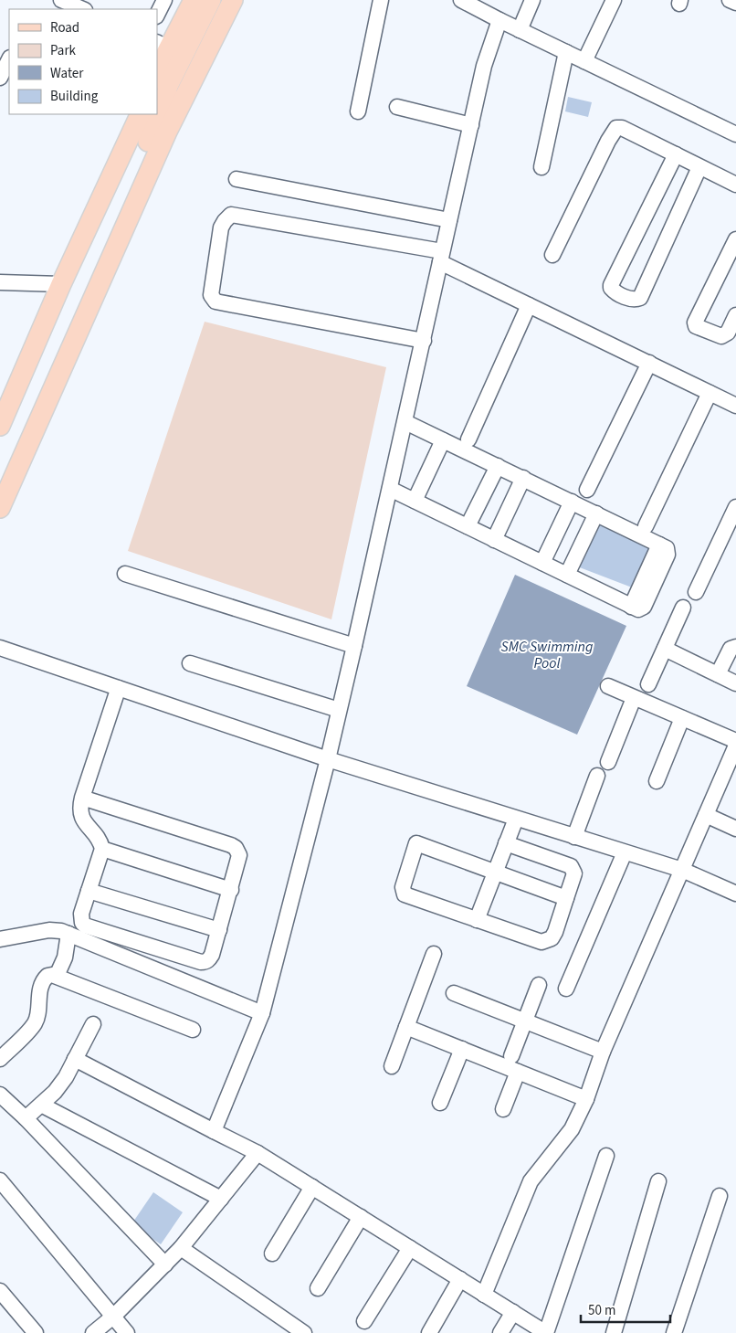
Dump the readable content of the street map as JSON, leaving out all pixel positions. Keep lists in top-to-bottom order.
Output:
{
  "water": ["SMC Swimming Pool"],
  "legend": [
    "Road",
    "Park",
    "Water",
    "Building"
  ],
  "scale_bar": "50 m"
}
